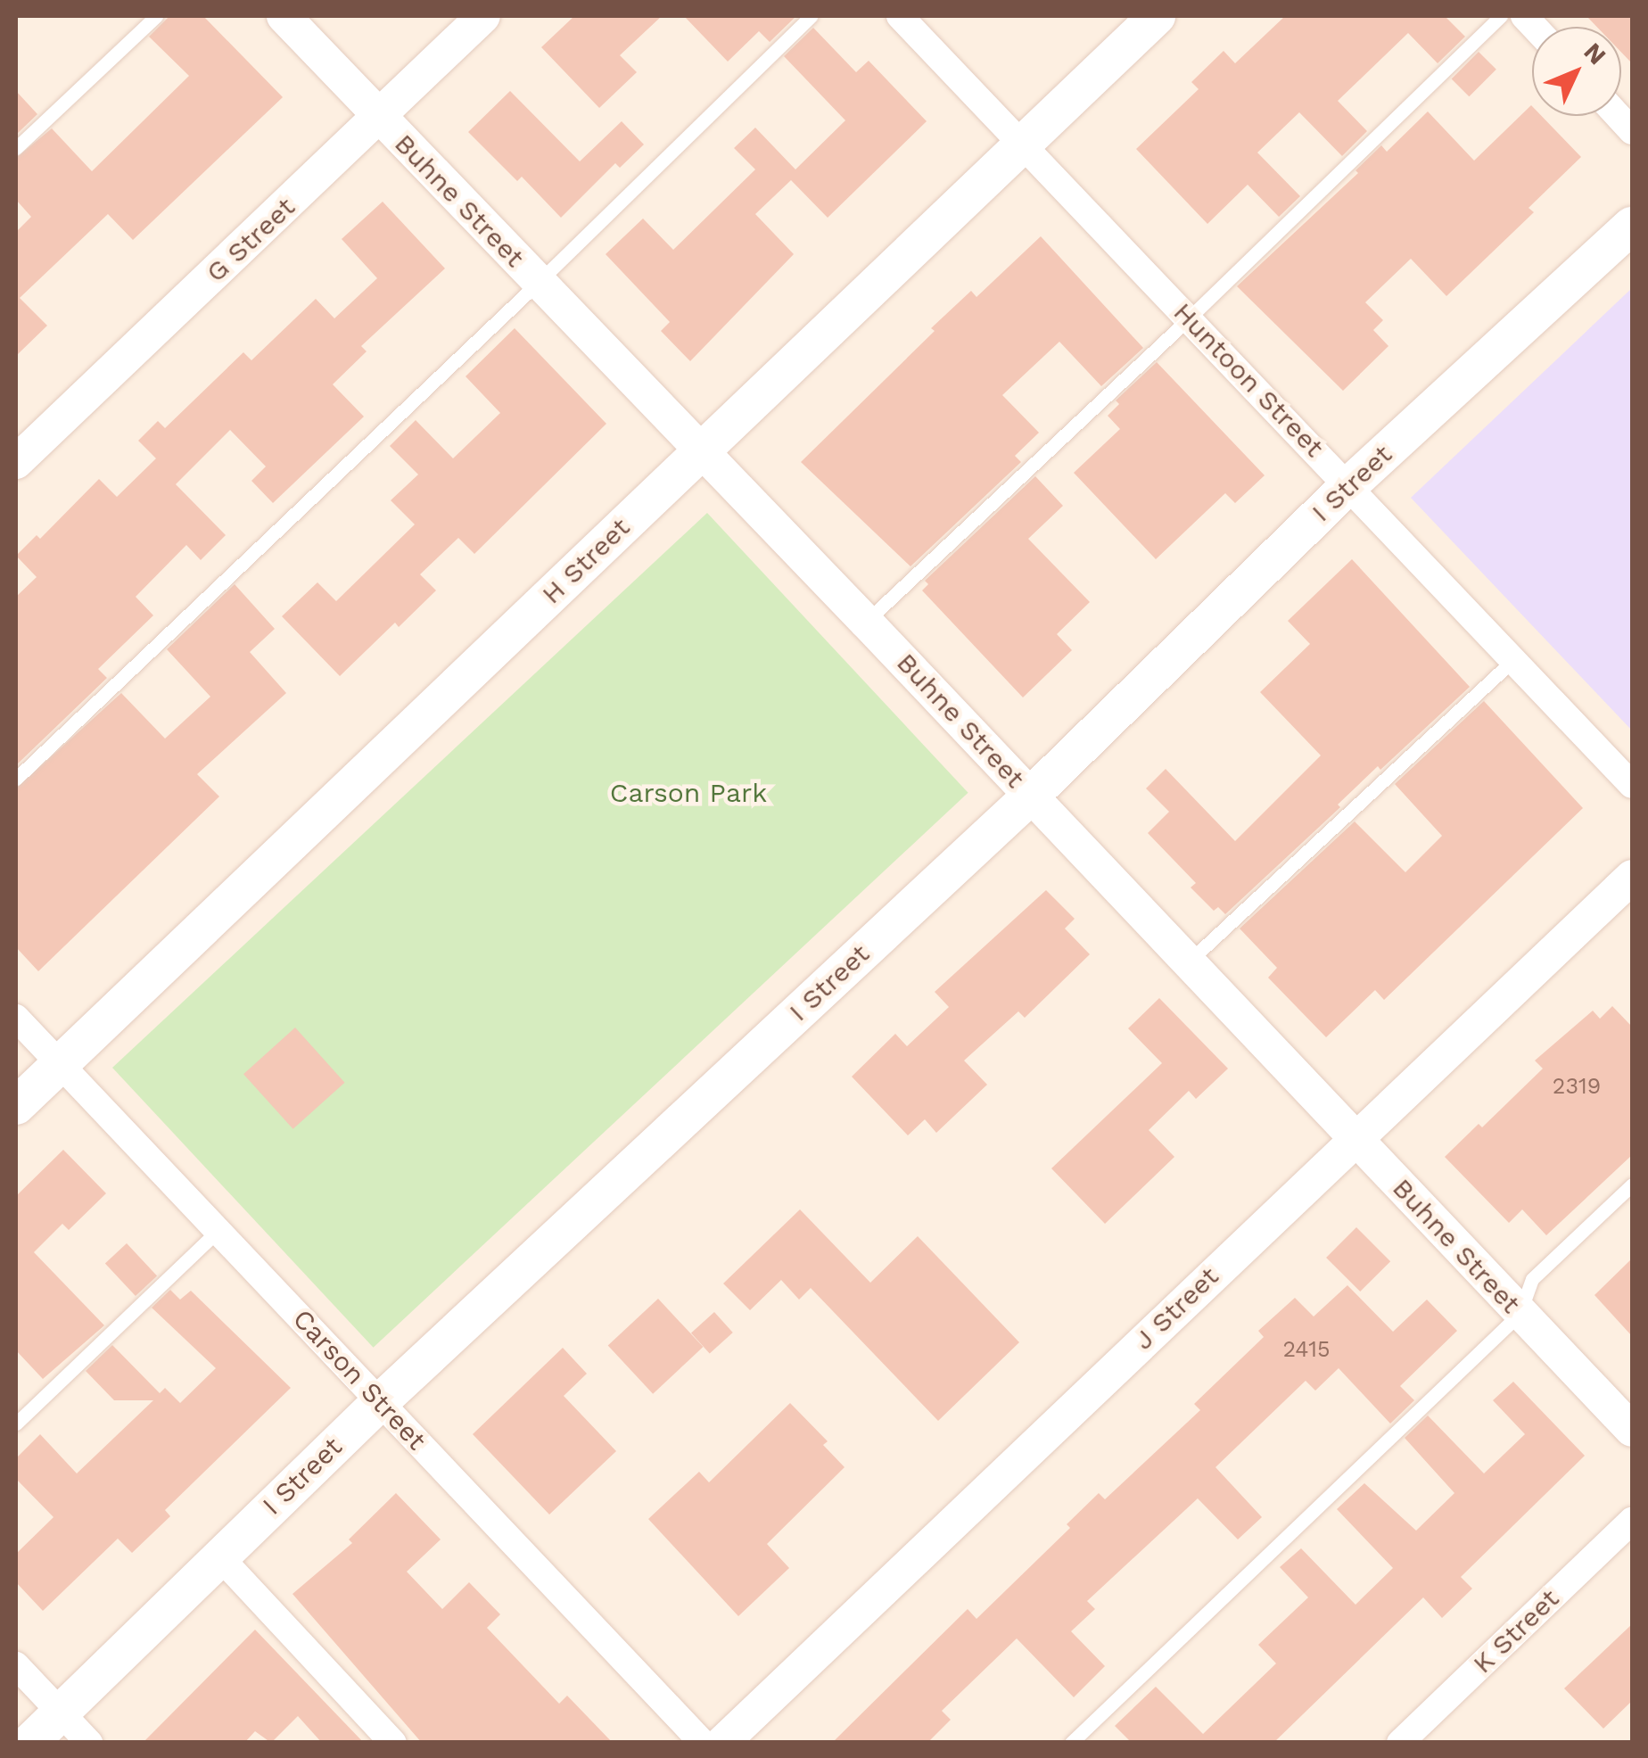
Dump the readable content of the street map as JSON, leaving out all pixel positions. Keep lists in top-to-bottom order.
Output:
{
  "streets": {
    "main road": ["I Street", "H Street"],
    "street": [
      "Buhne Street",
      "G Street",
      "Huntoon Street",
      "J Street",
      "Carson Street",
      "K Street"
    ]
  },
  "crossings": [
    ["Buhne Street", "G Street"],
    ["Buhne Street", "I Street"],
    ["Buhne Street", "H Street"],
    ["Buhne Street", "J Street"],
    ["Huntoon Street", "I Street"],
    ["Huntoon Street", "H Street"],
    ["I Street", "Carson Street"],
    ["H Street", "Carson Street"]
  ],
  "parks": ["Carson Park"],
  "house_numbers": ["2319", "2415"],
  "north": "top right"
}
